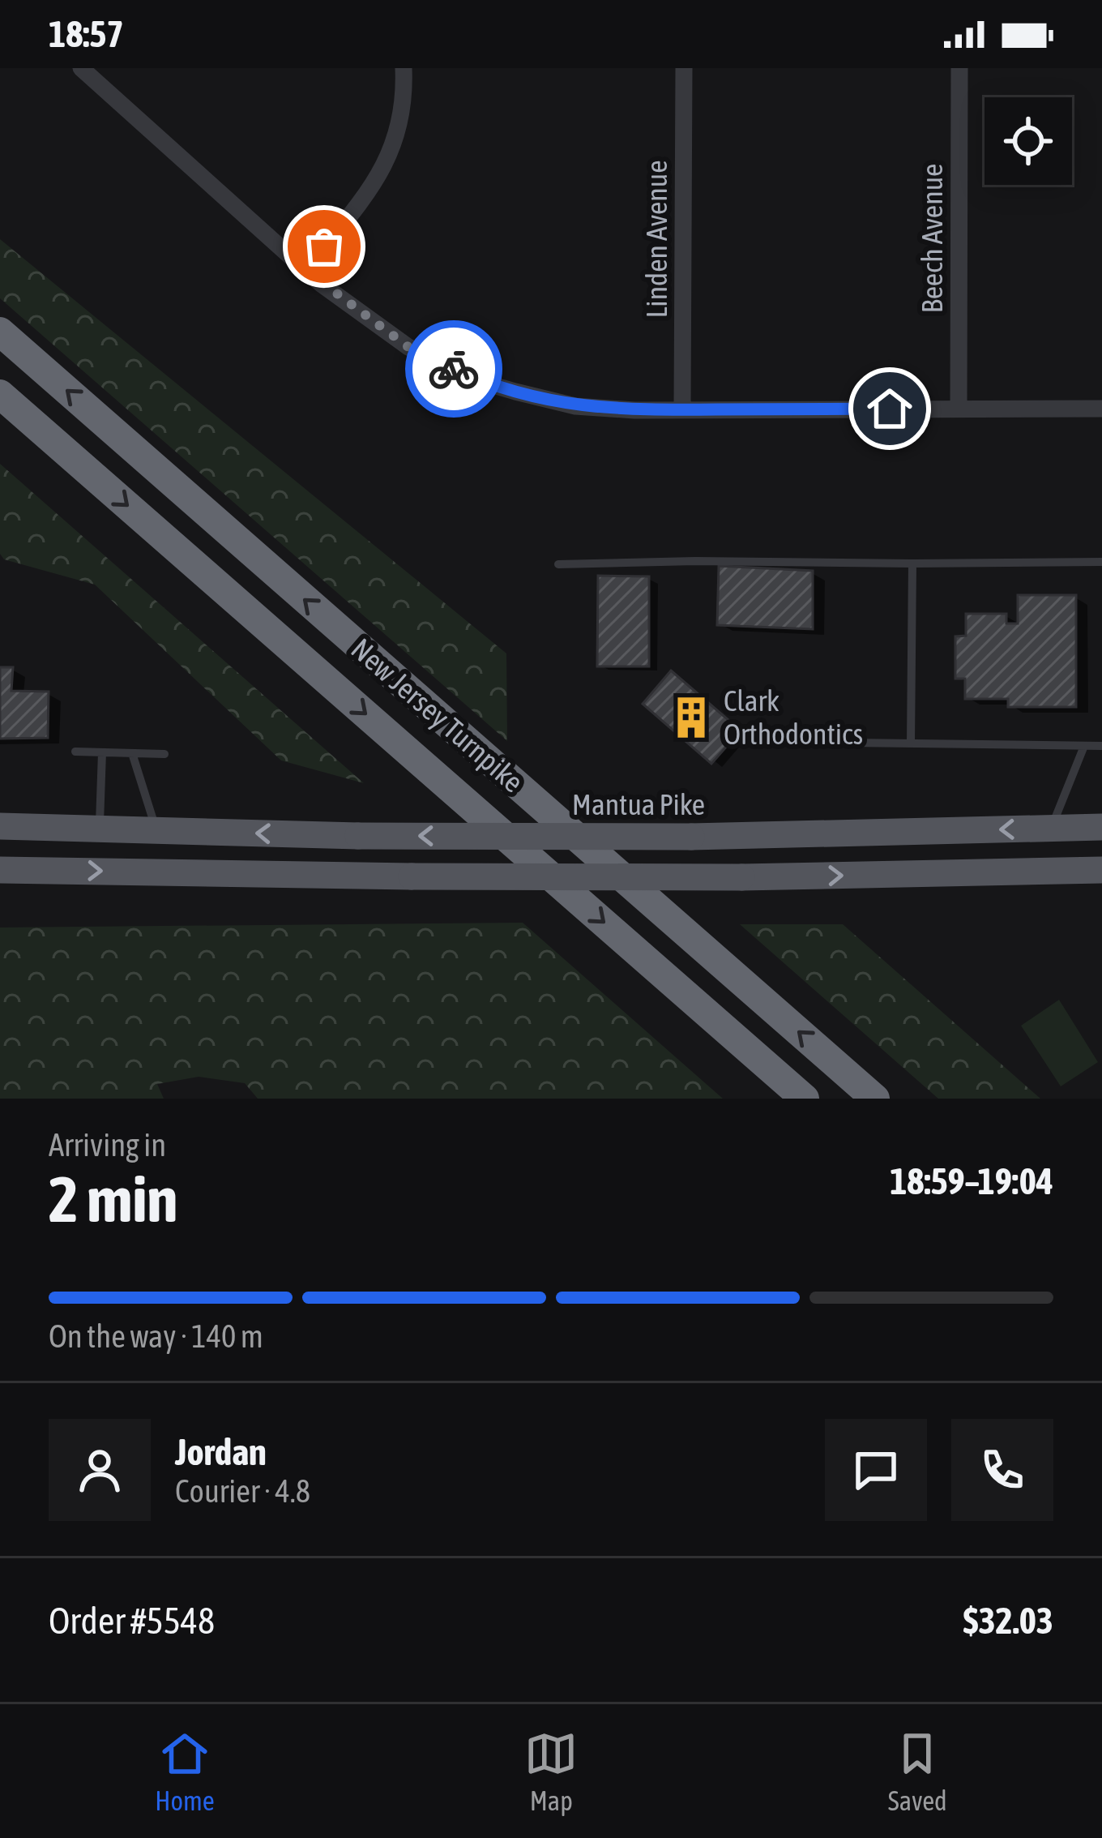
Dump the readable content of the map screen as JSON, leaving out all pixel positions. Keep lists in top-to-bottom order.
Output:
{
  "streets": {
    "highway": ["New Jersey Turnpike"],
    "main road": ["Mantua Pike"],
    "street": ["Beech Avenue", "Linden Avenue"]
  },
  "places": {
    "building": ["Clark Orthodontics"]
  },
  "page": {
    "status": "18:57",
    "heading": ["2 min", "Arriving in", "18:59–19:04"],
    "panel": [
      "Jordan",
      "Courier · 4.8",
      "Order #5548",
      "$32.03"
    ],
    "bar": "On the way · 140 m",
    "tabs": ["Home", "Map", "Saved"]
  }
}
